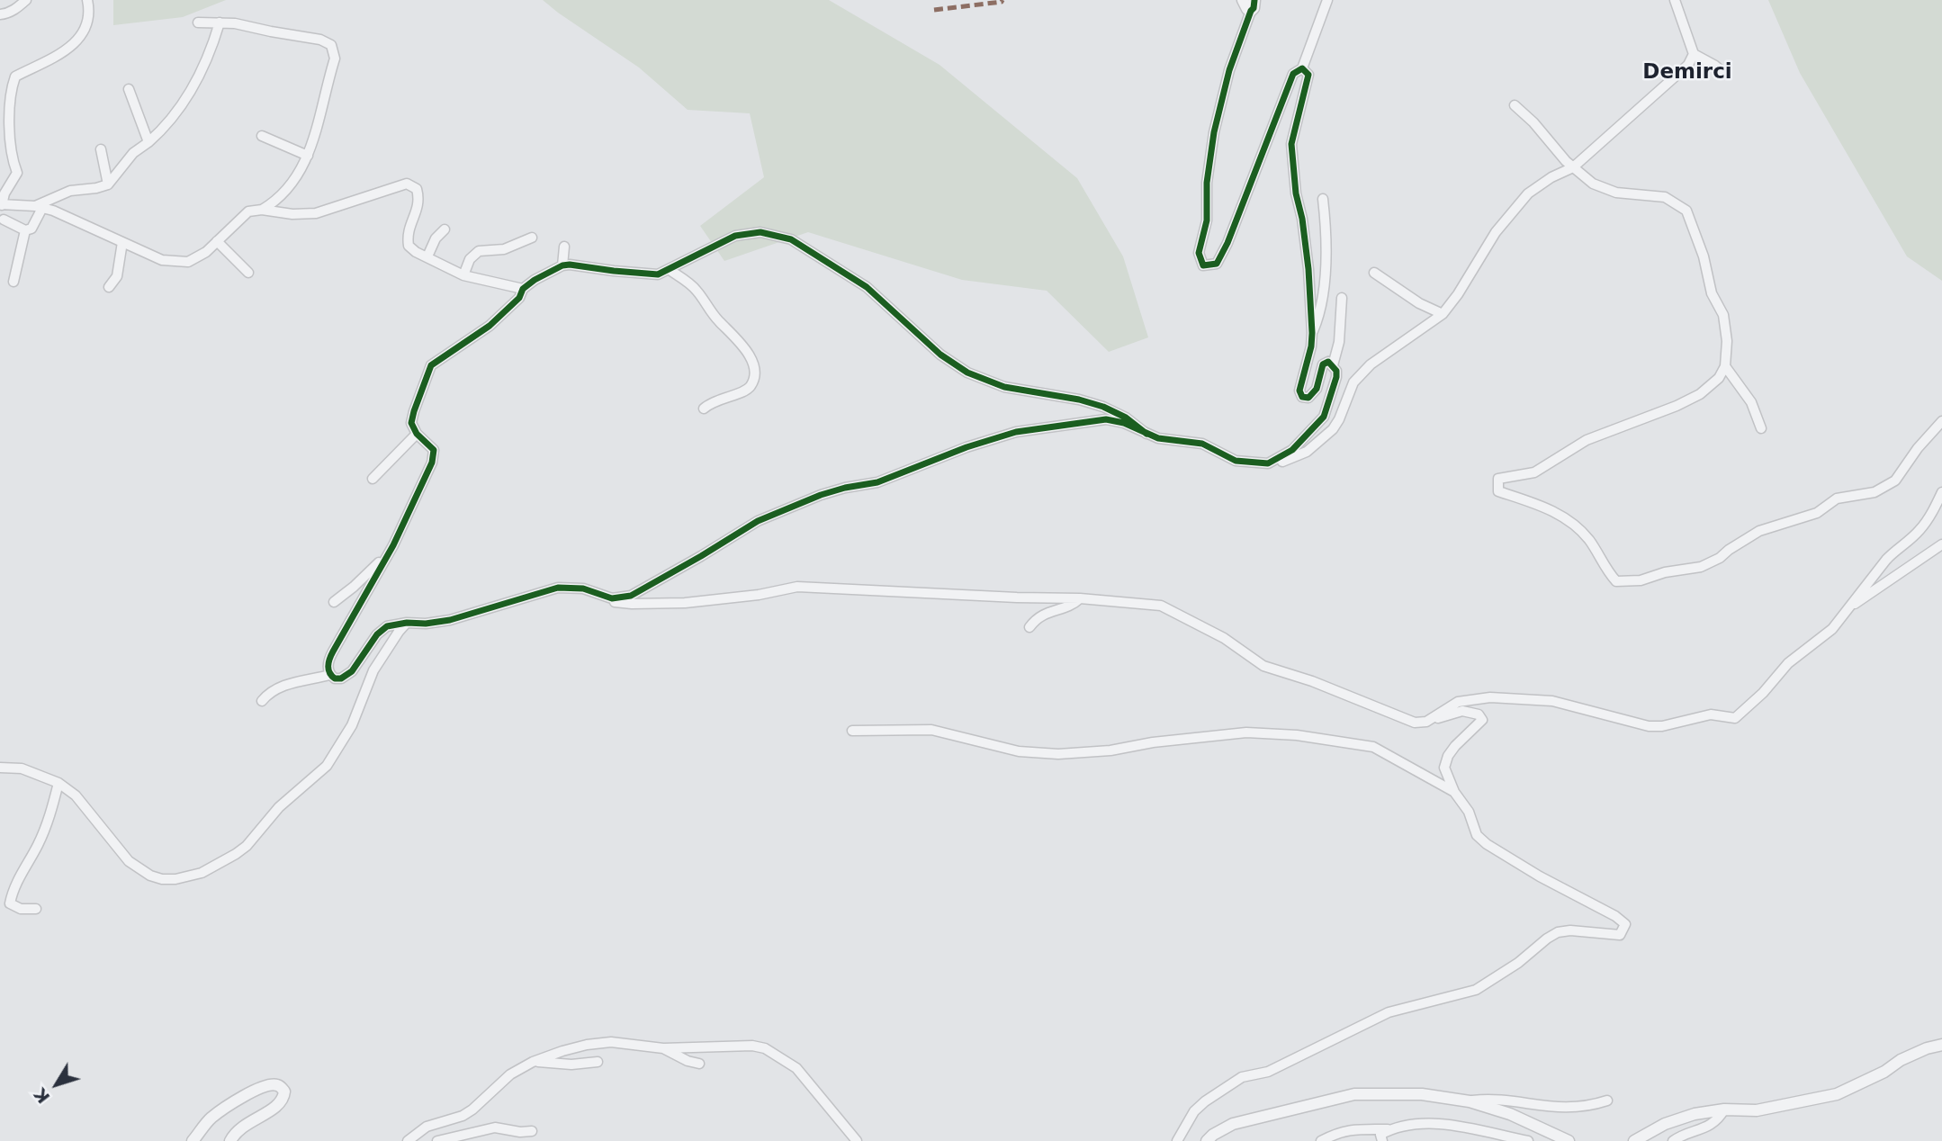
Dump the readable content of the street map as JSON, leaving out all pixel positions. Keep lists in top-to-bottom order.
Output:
{
  "districts": ["Demirci"],
  "north": "bottom left"
}
